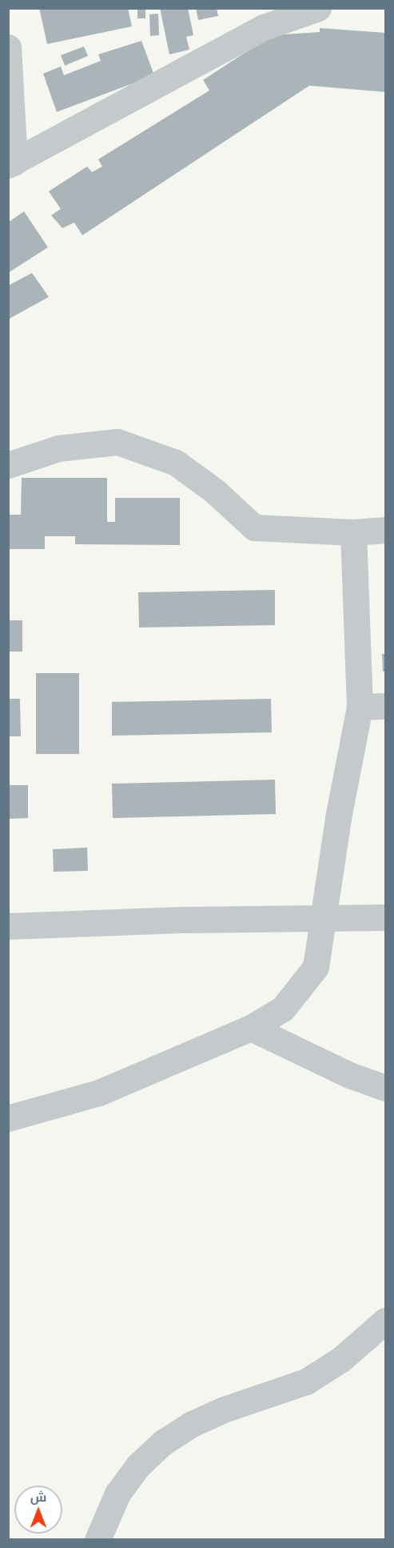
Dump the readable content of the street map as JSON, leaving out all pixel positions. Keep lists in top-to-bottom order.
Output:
{
  "north": "top"
}
